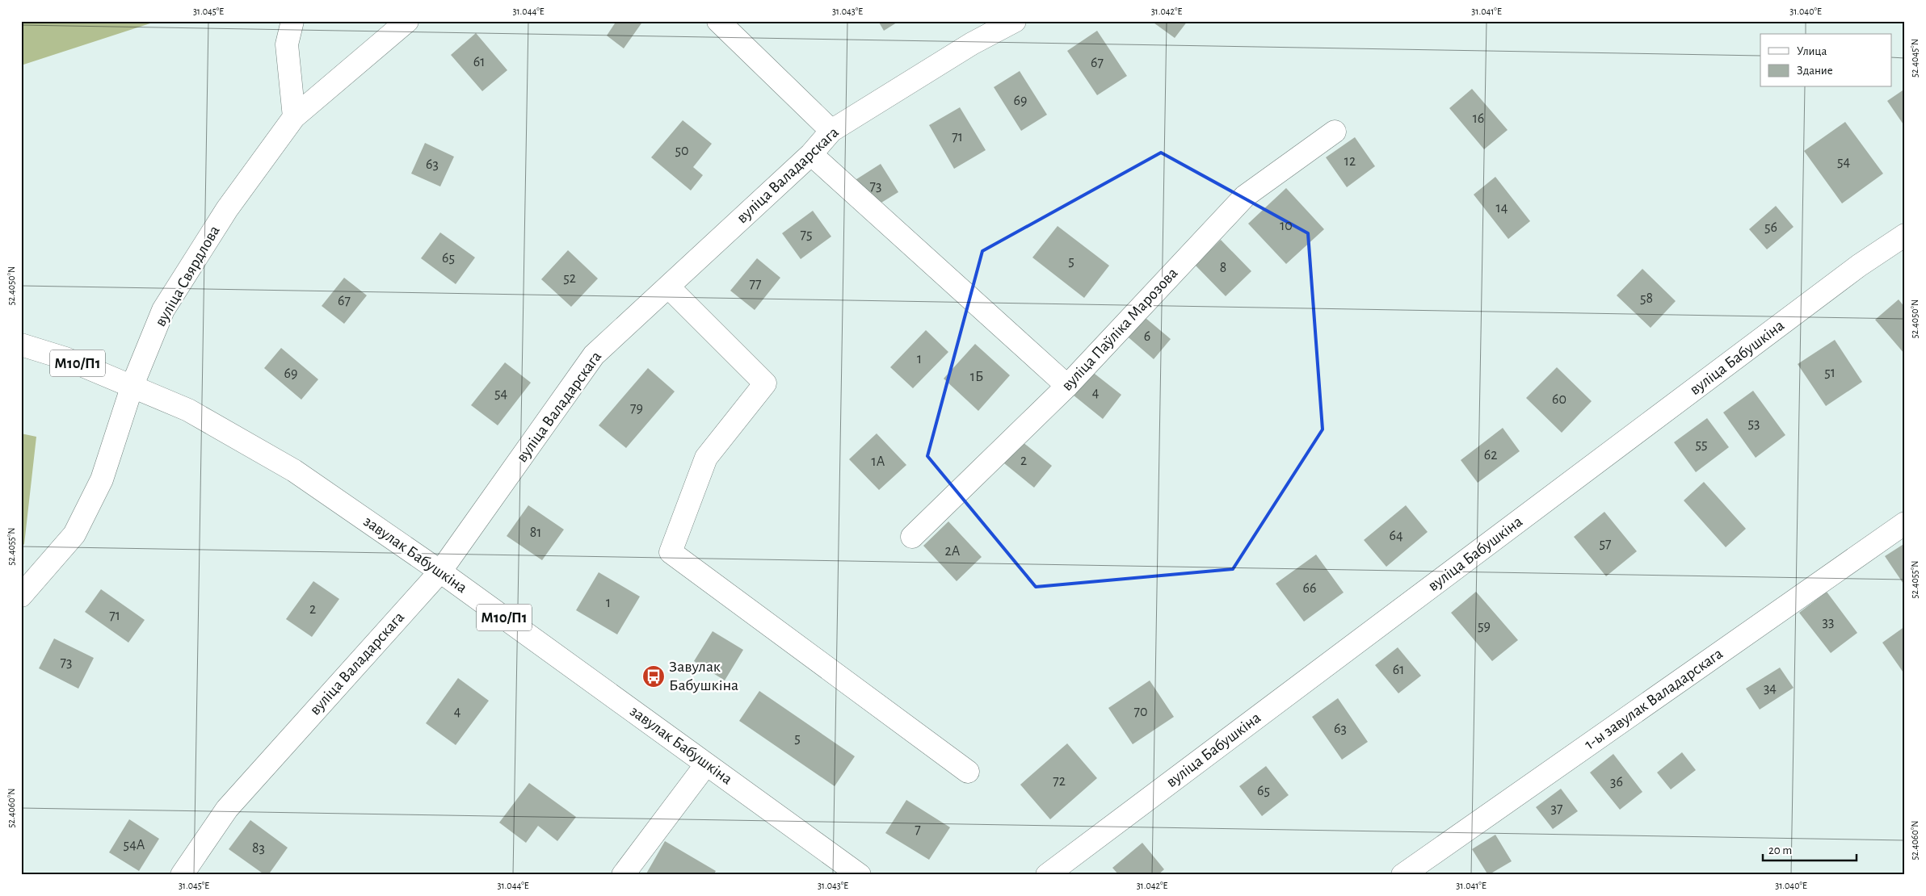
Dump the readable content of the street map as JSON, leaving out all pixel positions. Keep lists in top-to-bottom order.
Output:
{
  "streets": {
    "street": [
      "вуліца Валадарскага",
      "вуліца Свярдлова",
      "вуліца Паўліка Марозова",
      "вуліца Бабушкіна",
      "М10/П1",
      "завулак Бабушкіна",
      "1-ы завулак Валадарскага"
    ]
  },
  "crossings": [
    ["вуліца Валадарскага", "завулак Бабушкіна"],
    ["вуліца Свярдлова", "М10/П1"],
    ["вуліца Свярдлова", "завулак Бабушкіна"],
    ["М10/П1", "завулак Бабушкіна"]
  ],
  "places": {
    "bus stop": ["Завулак Бабушкіна"]
  },
  "house_numbers": [
    "61",
    "67",
    "69",
    "16",
    "71",
    "50",
    "12",
    "54",
    "63",
    "73",
    "14",
    "10",
    "56",
    "75",
    "65",
    "5",
    "8",
    "52",
    "77",
    "58",
    "67",
    "6",
    "1",
    "51",
    "69",
    "1Б",
    "4",
    "54",
    "60",
    "79",
    "53",
    "55",
    "62",
    "2",
    "1А",
    "81",
    "64",
    "57",
    "2А",
    "66",
    "1",
    "2",
    "71",
    "33",
    "59",
    "73",
    "61",
    "34",
    "4",
    "70",
    "63",
    "5",
    "72",
    "36",
    "65",
    "37",
    "7",
    "54А",
    "83"
  ],
  "legend": ["Улица", "Здание"],
  "scale_bar": "20 m",
  "coordinates": [
    "31.045°E",
    "31.044°E",
    "31.043°E",
    "31.042°E",
    "31.041°E",
    "31.040°E",
    "52.4045°N",
    "52.4050°N",
    "52.4055°N",
    "52.4060°N"
  ]
}
